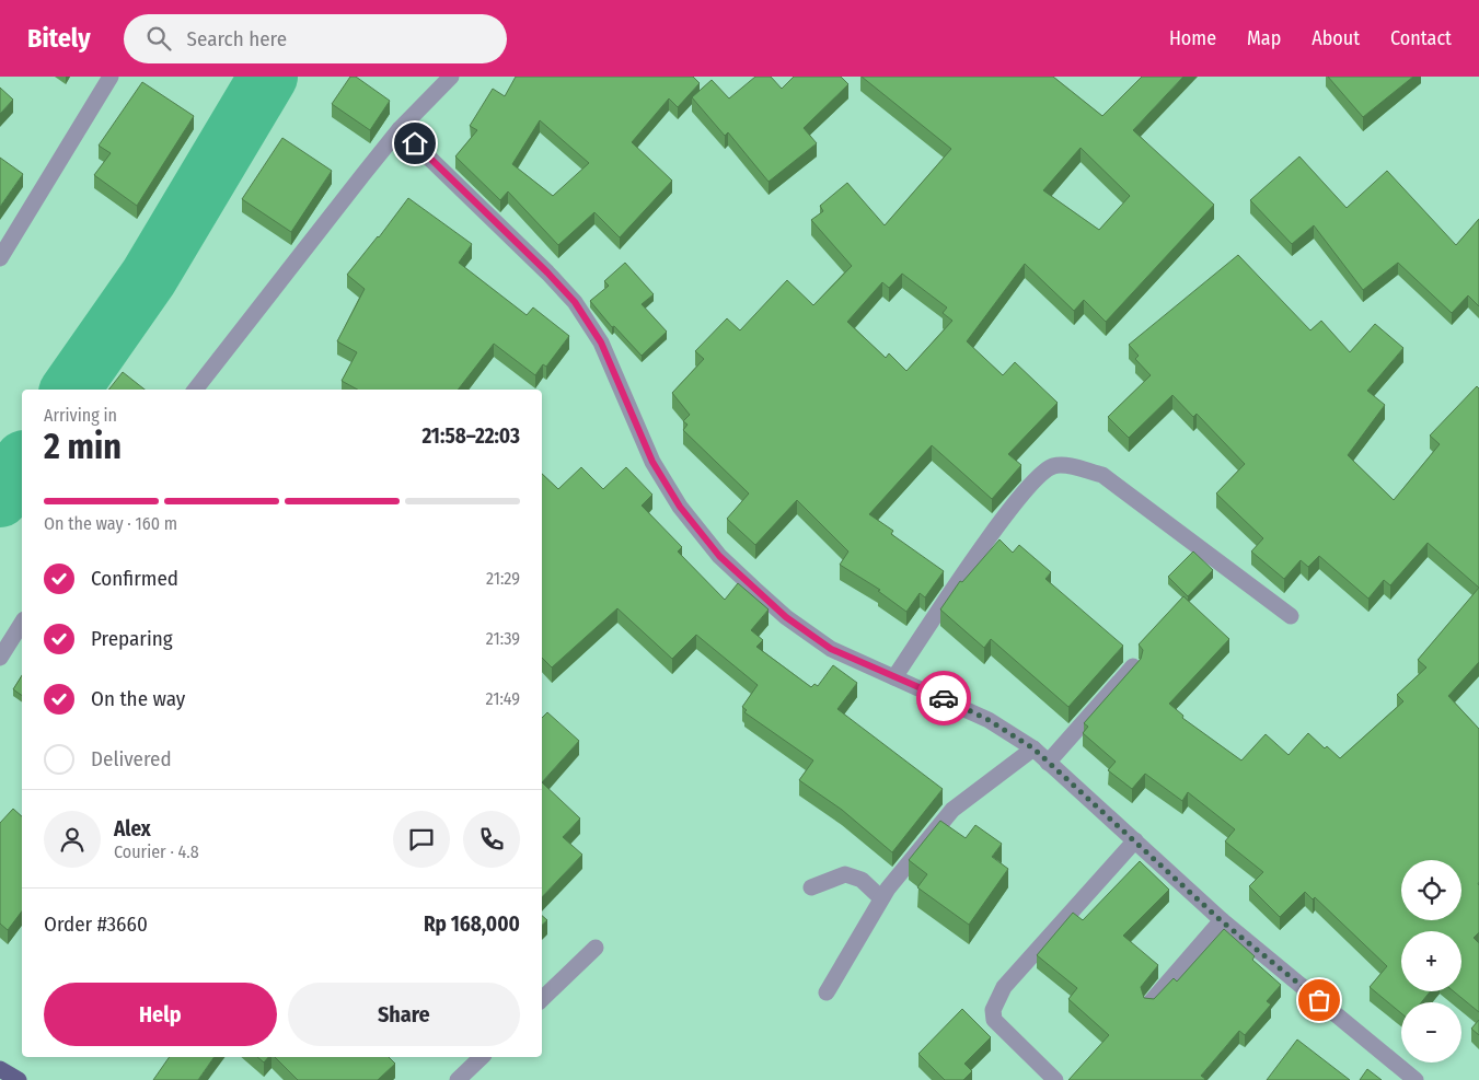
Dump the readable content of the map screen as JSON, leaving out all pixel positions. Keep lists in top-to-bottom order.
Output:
{
  "page": {
    "header": "Bitely",
    "search": "Search here",
    "nav": [
      "Home",
      "Map",
      "About",
      "Contact"
    ],
    "heading": ["2 min", "Arriving in", "21:58–22:03"],
    "panel": [
      "Alex",
      "Courier · 4.8",
      "Order #3660",
      "Rp 168,000"
    ],
    "bar": "On the way · 160 m",
    "list": [
      ["Confirmed", "21:29"],
      ["Preparing", "21:39"],
      ["On the way", "21:49"],
      "Delivered"
    ],
    "map_buttons": ["+", "−"],
    "buttons": ["Help", "Share"]
  }
}
